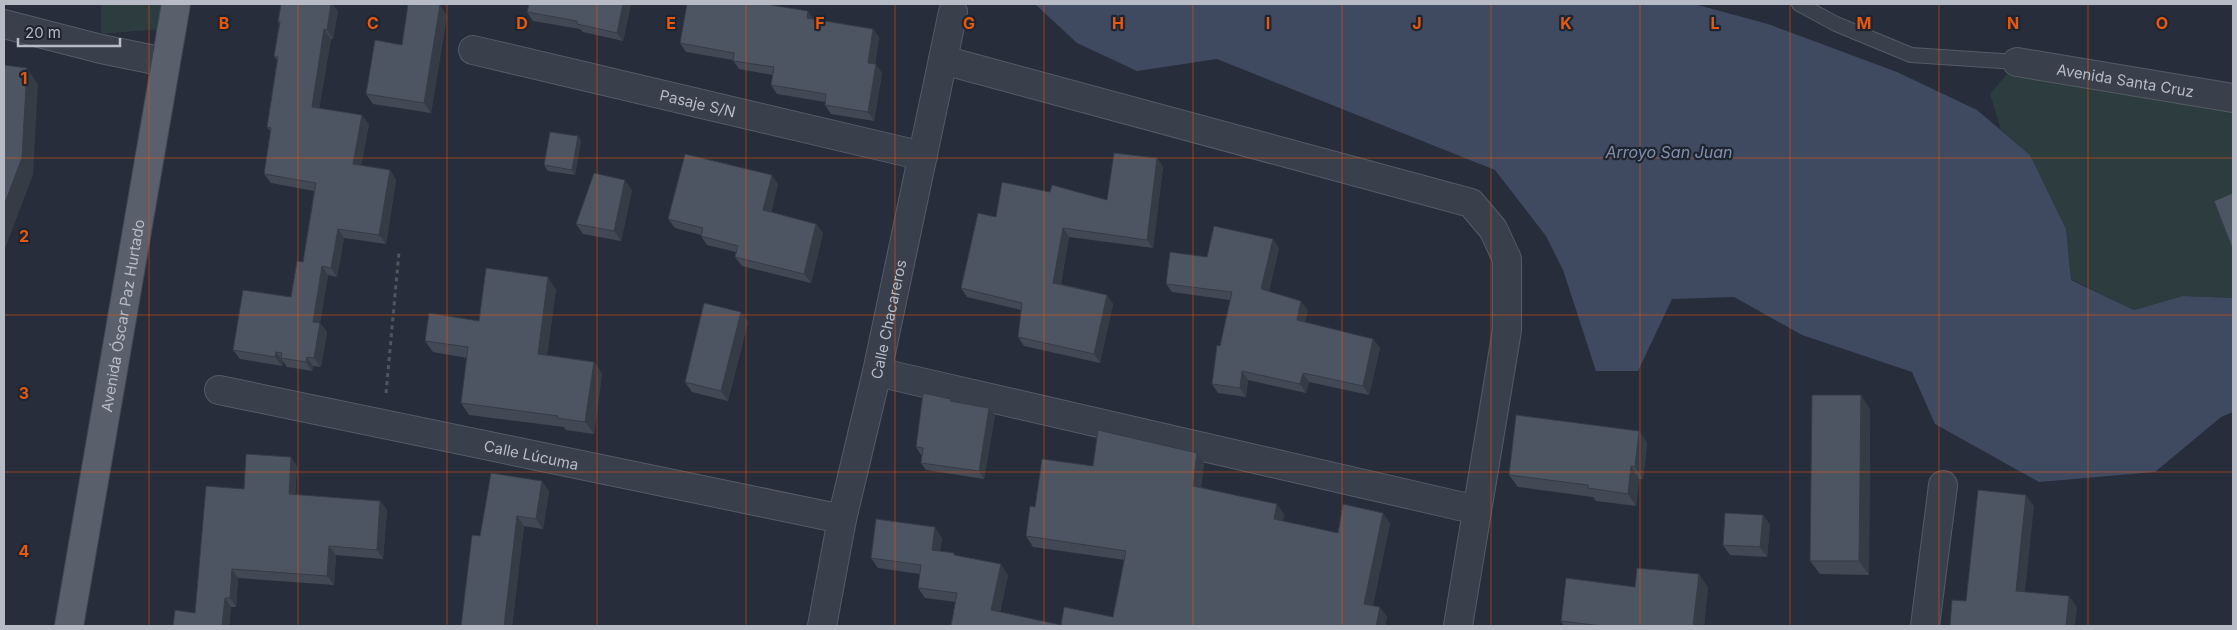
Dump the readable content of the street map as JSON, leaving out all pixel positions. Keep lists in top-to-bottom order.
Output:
{
  "streets": {
    "main road": ["Avenida Óscar Paz Hurtado"],
    "street": [
      "Avenida Santa Cruz",
      "Pasaje S/N",
      "Calle Chacareros",
      "Calle Lúcuma"
    ]
  },
  "crossings": [
    ["Pasaje S/N", "Calle Chacareros"],
    ["Calle Chacareros", "Calle Lúcuma"]
  ],
  "water": ["Arroyo San Juan"],
  "scale_bar": "20 m",
  "grid": {
    "columns": [
      "B",
      "C",
      "D",
      "E",
      "F",
      "G",
      "H",
      "I",
      "J",
      "K",
      "L",
      "M",
      "N",
      "O"
    ],
    "rows": [
      "1",
      "2",
      "3",
      "4"
    ]
  }
}
